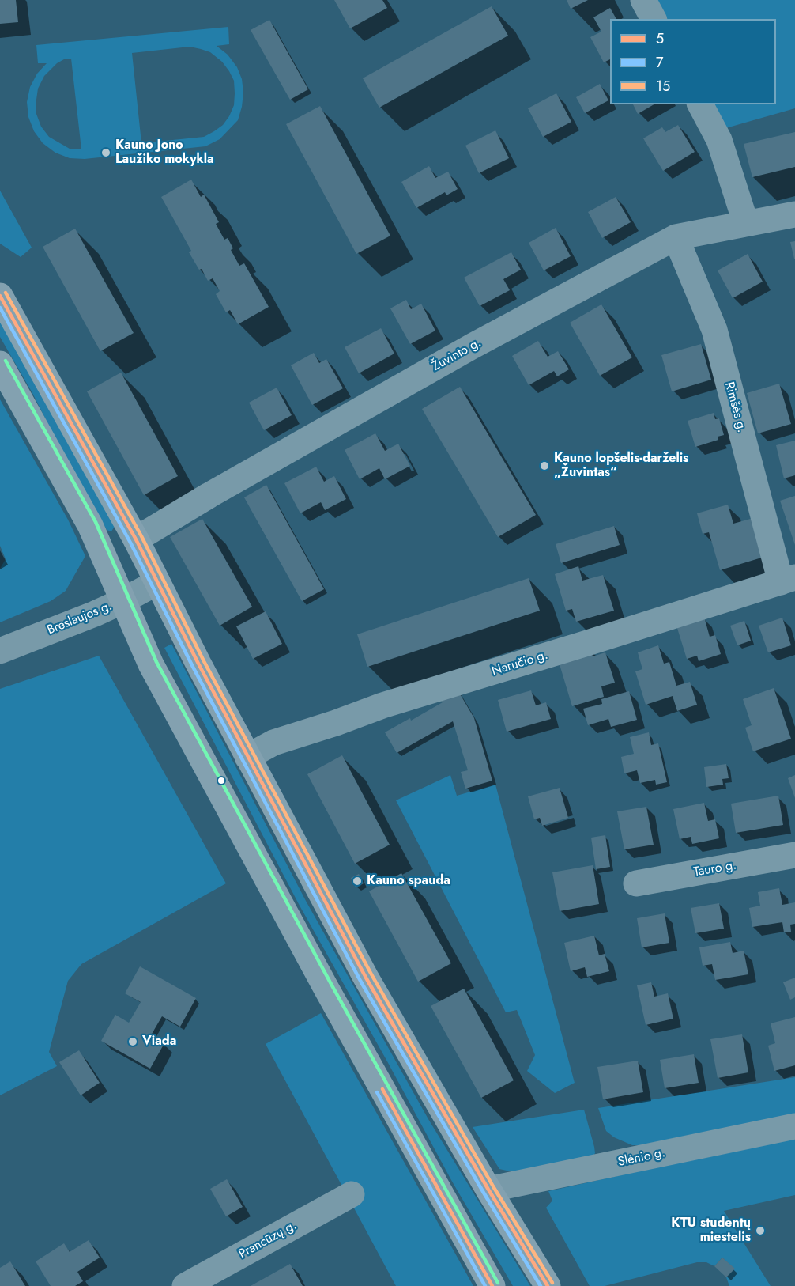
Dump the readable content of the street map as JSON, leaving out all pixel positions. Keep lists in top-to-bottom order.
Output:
{
  "streets": {
    "street": [
      "Žuvinto g.",
      "Rimšės g.",
      "Breslaujos g.",
      "Naručio g.",
      "Tauro g.",
      "Slėnio g.",
      "Prancūzų g."
    ]
  },
  "crossings": [
    ["Žuvinto g.", "Rimšės g."],
    ["Rimšės g.", "Naručio g."]
  ],
  "places": [
    "Kauno Jono Laužiko mokykla",
    "Kauno lopšelis-darželis „Žuvintas“",
    "Kauno spauda",
    "Viada",
    "KTU studentų miestelis"
  ],
  "lines": ["transit line 15", "transit line 5", "transit line 7"],
  "legend": ["5", "7", "15"]
}
